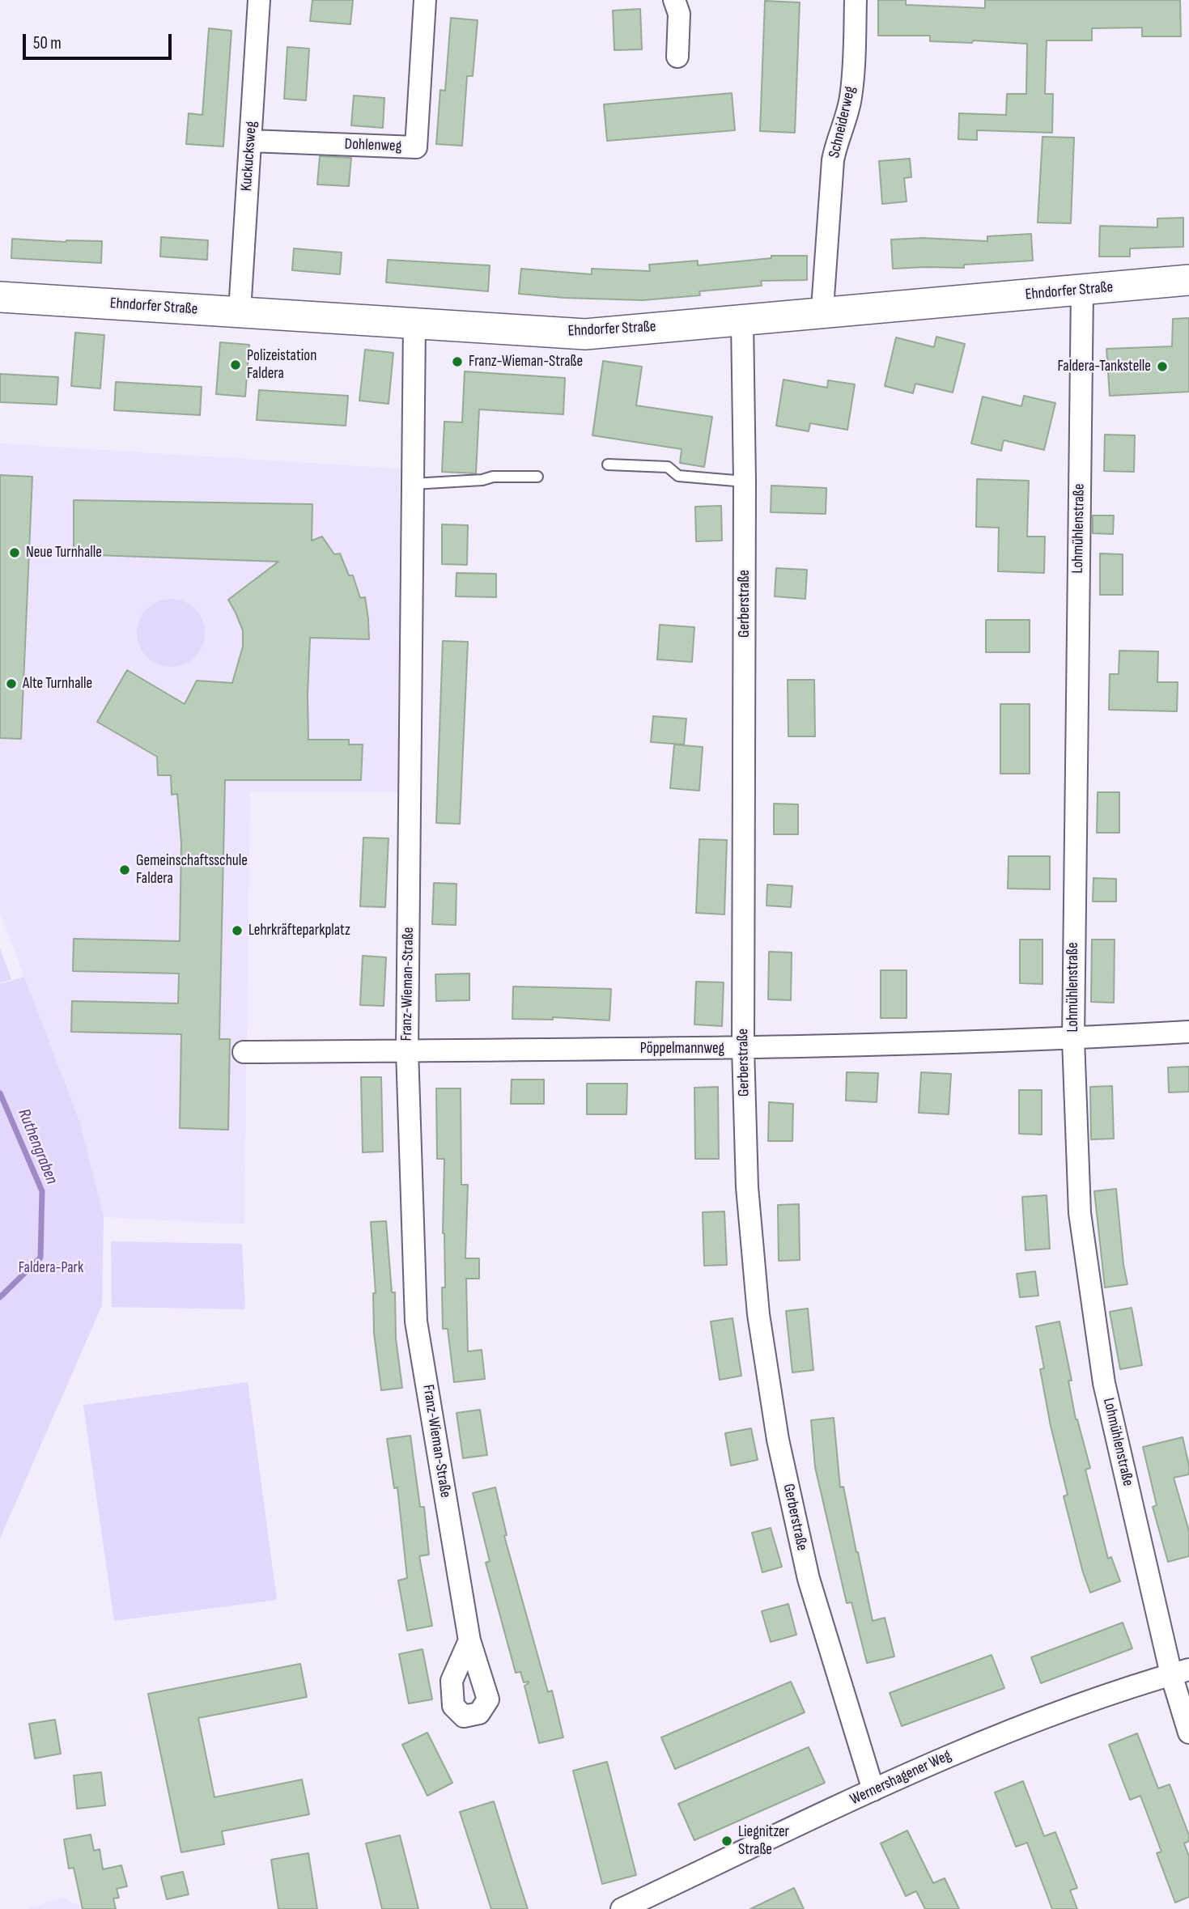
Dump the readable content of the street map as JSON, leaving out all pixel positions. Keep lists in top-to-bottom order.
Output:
{
  "streets": {
    "street": [
      "Schneiderweg",
      "Dohlenweg",
      "Kuckucksweg",
      "Ehndorfer Straße",
      "Lohmühlenstraße",
      "Gerberstraße",
      "Franz-Wieman-Straße",
      "Pöppelmannweg",
      "Wernershagener Weg"
    ]
  },
  "crossings": [
    ["Schneiderweg", "Ehndorfer Straße"],
    ["Dohlenweg", "Kuckucksweg"],
    ["Kuckucksweg", "Ehndorfer Straße"],
    ["Ehndorfer Straße", "Lohmühlenstraße"],
    ["Ehndorfer Straße", "Gerberstraße"],
    ["Ehndorfer Straße", "Franz-Wieman-Straße"],
    ["Lohmühlenstraße", "Pöppelmannweg"],
    ["Lohmühlenstraße", "Wernershagener Weg"],
    ["Gerberstraße", "Pöppelmannweg"],
    ["Gerberstraße", "Wernershagener Weg"],
    ["Franz-Wieman-Straße", "Pöppelmannweg"]
  ],
  "water": ["Ruthengraben"],
  "parks": ["Faldera-Park"],
  "places": [
    "Franz-Wieman-Straße",
    "Polizeistation Faldera",
    "Faldera-Tankstelle",
    "Neue Turnhalle",
    "Alte Turnhalle",
    "Gemeinschaftsschule Faldera",
    "Lehrkräfteparkplatz",
    "Liegnitzer Straße"
  ],
  "scale_bar": "50 m"
}
